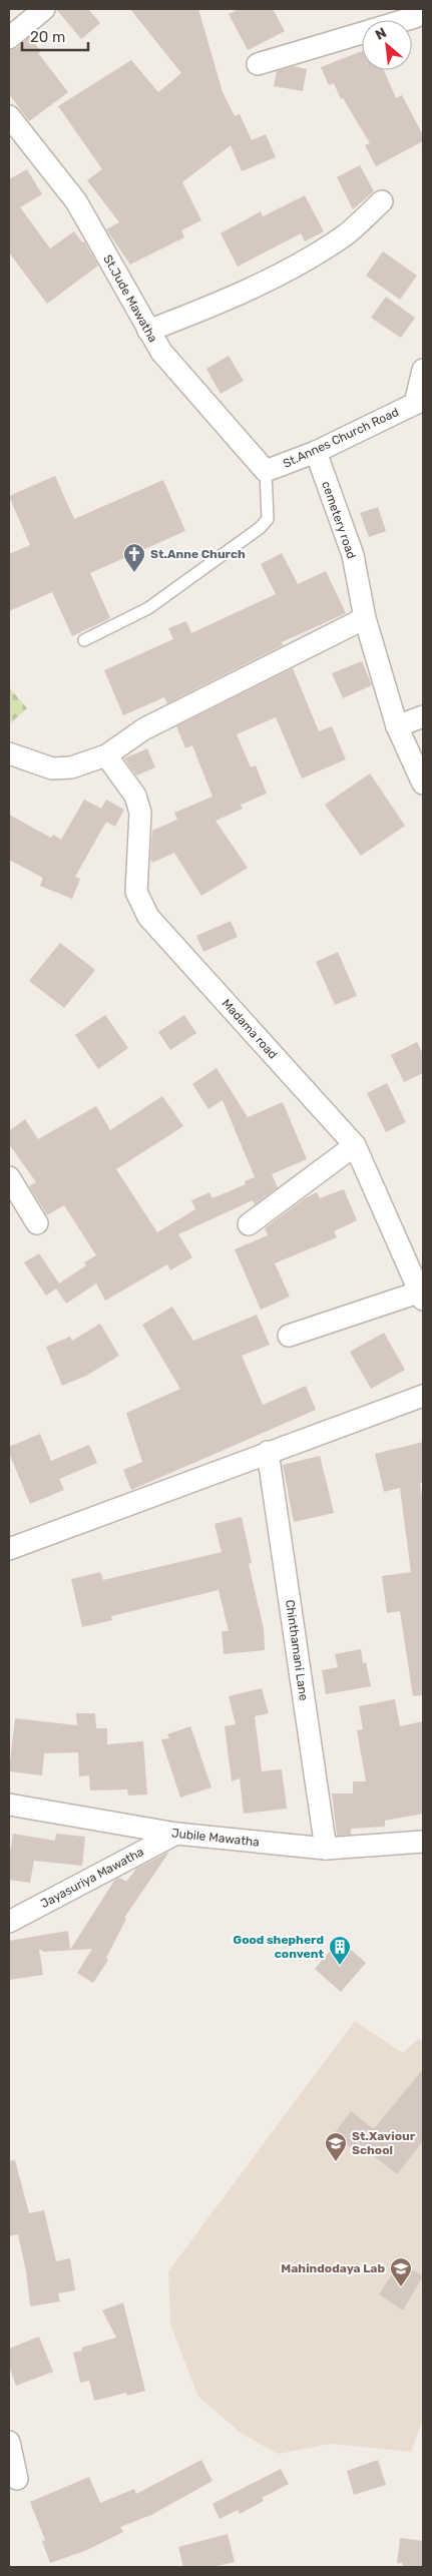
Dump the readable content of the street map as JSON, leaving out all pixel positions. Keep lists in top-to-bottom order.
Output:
{
  "streets": {
    "street": [
      "St.Jude Mawatha",
      "St.Annes Church Road",
      "cemetery road",
      "Madama road",
      "Chinthamani Lane",
      "Jubile Mawatha",
      "Jayasuriya Mawatha"
    ]
  },
  "crossings": [
    ["St.Jude Mawatha", "St.Annes Church Road"],
    ["St.Annes Church Road", "cemetery road"],
    ["Chinthamani Lane", "Jubile Mawatha"],
    ["Jubile Mawatha", "Jayasuriya Mawatha"]
  ],
  "places": {
    "church": ["St.Anne Church"],
    "building": ["Good shepherd convent"],
    "school or university": ["St.Xaviour School", "Mahindodaya Lab"]
  },
  "scale_bar": "20 m",
  "north": "top left"
}
